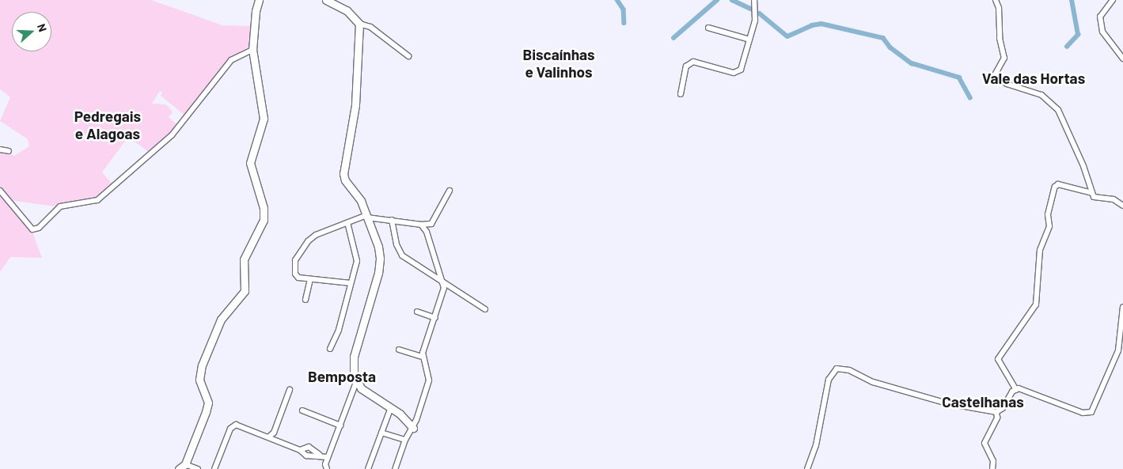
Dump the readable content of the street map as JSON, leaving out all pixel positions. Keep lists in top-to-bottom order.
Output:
{
  "districts": [
    "Biscaínhas e Valinhos",
    "Vale das Hortas",
    "Pedregais e Alagoas",
    "Bemposta",
    "Castelhanas"
  ],
  "north": "right"
}
